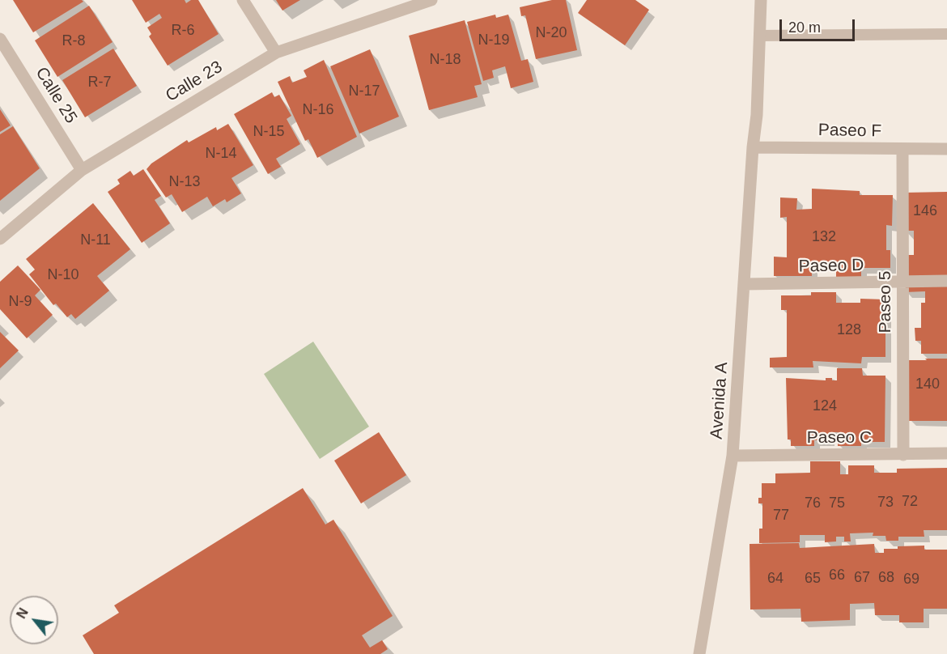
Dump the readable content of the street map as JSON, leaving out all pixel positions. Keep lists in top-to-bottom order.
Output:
{
  "streets": {
    "street": [
      "Calle 23",
      "Calle 25",
      "Paseo F",
      "Paseo D",
      "Paseo 5",
      "Avenida A",
      "Paseo C"
    ]
  },
  "crossings": [
    ["Calle 23", "Calle 25"],
    ["Paseo F", "Paseo 5"],
    ["Paseo F", "Avenida A"],
    ["Paseo D", "Paseo 5"],
    ["Paseo D", "Avenida A"],
    ["Paseo 5", "Paseo C"],
    ["Avenida A", "Paseo C"]
  ],
  "house_numbers": [
    "R-6",
    "N-20",
    "N-19",
    "R-8",
    "N-18",
    "R-7",
    "N-17",
    "N-16",
    "N-15",
    "N-14",
    "N-13",
    "146",
    "132",
    "N-11",
    "N-10",
    "N-9",
    "128",
    "140",
    "124",
    "72",
    "73",
    "76",
    "75",
    "77",
    "66",
    "67",
    "68",
    "64",
    "65",
    "69"
  ],
  "scale_bar": "20 m",
  "north": "top left"
}
